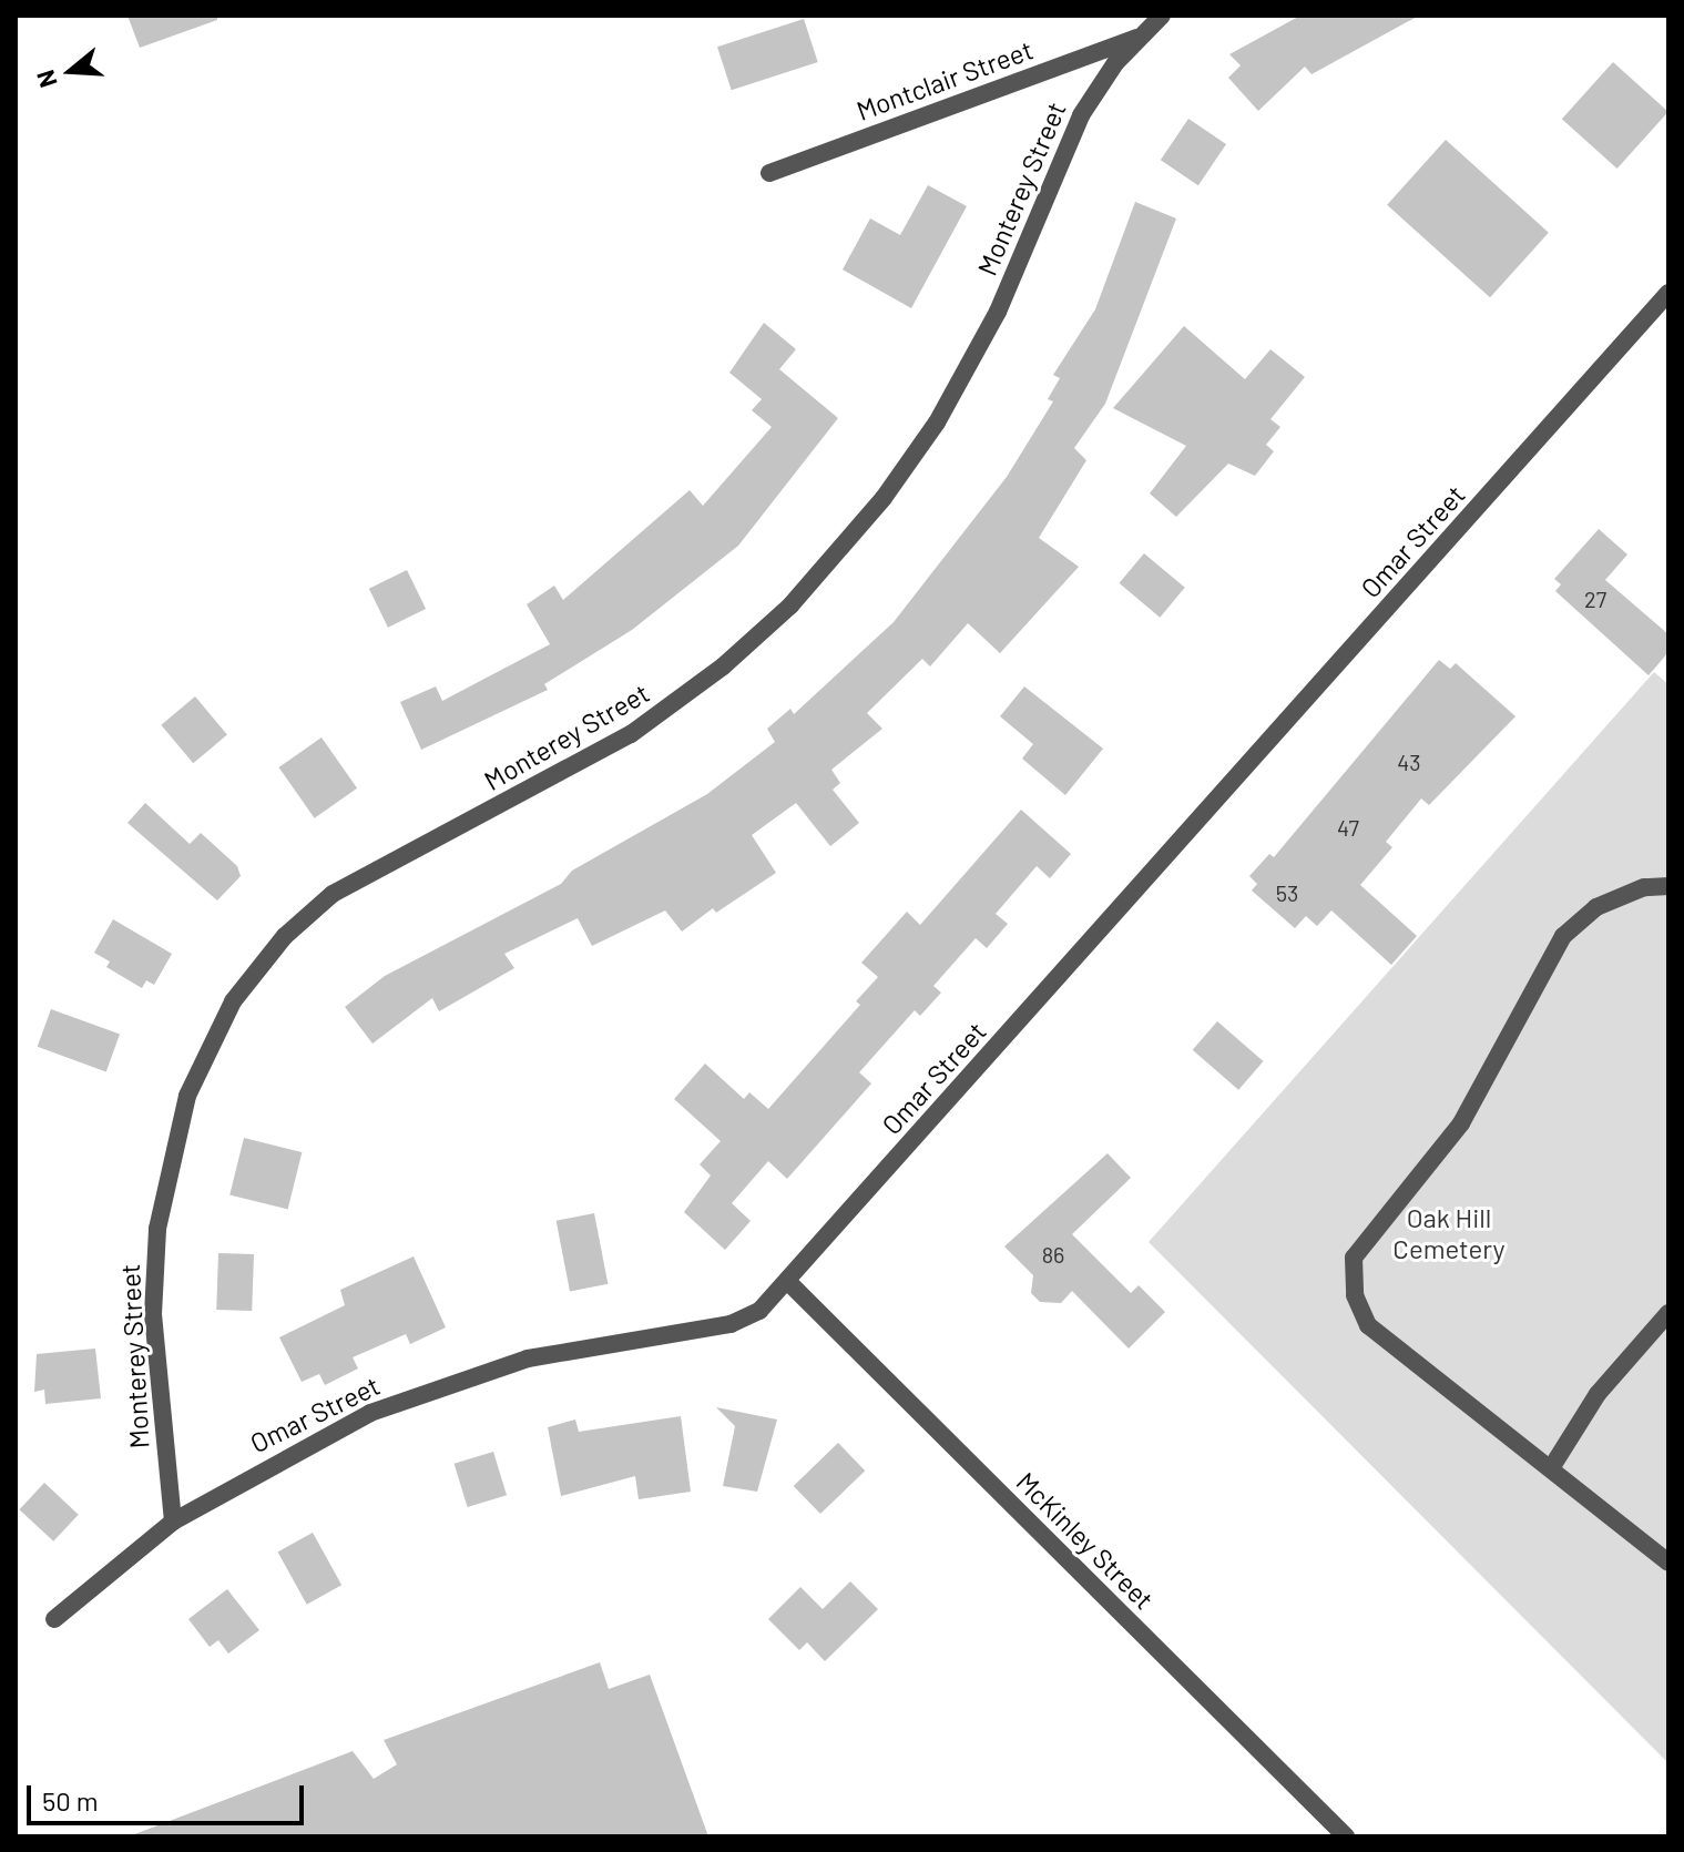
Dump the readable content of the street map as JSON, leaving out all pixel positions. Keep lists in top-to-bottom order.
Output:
{
  "streets": {
    "street": [
      "Montclair Street",
      "Monterey Street",
      "Omar Street",
      "McKinley Street"
    ]
  },
  "crossings": [
    ["Montclair Street", "Monterey Street"],
    ["Monterey Street", "Omar Street"],
    ["Omar Street", "McKinley Street"]
  ],
  "parks": ["Oak Hill Cemetery"],
  "house_numbers": [
    "27",
    "43",
    "47",
    "53",
    "86"
  ],
  "scale_bar": "50 m",
  "north": "left"
}
